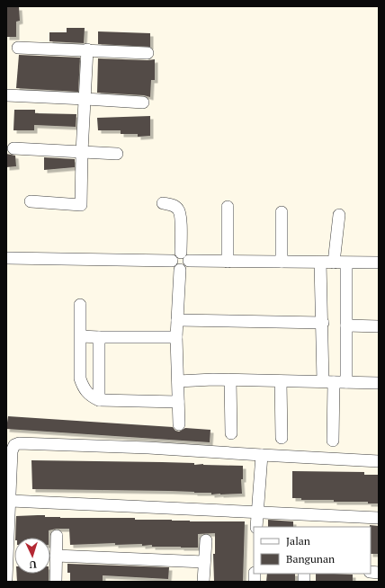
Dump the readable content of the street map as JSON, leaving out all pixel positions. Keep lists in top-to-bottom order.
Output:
{
  "legend": ["Jalan", "Bangunan"],
  "north": "bottom"
}
